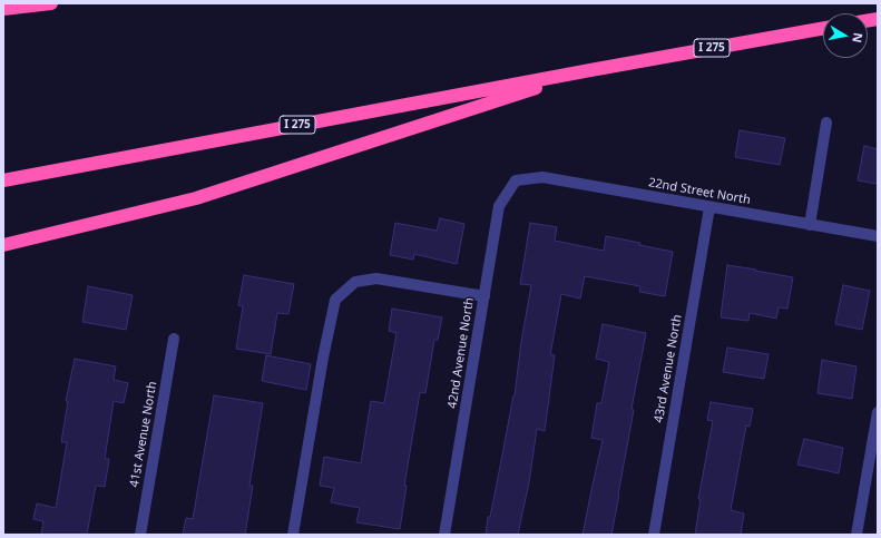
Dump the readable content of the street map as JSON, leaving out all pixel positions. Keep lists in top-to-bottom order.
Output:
{
  "streets": {
    "highway": ["I 275"],
    "street": [
      "22nd Street North",
      "42nd Avenue North",
      "43rd Avenue North",
      "41st Avenue North"
    ]
  },
  "crossings": [
    ["22nd Street North", "42nd Avenue North"],
    ["22nd Street North", "43rd Avenue North"]
  ],
  "north": "right"
}
